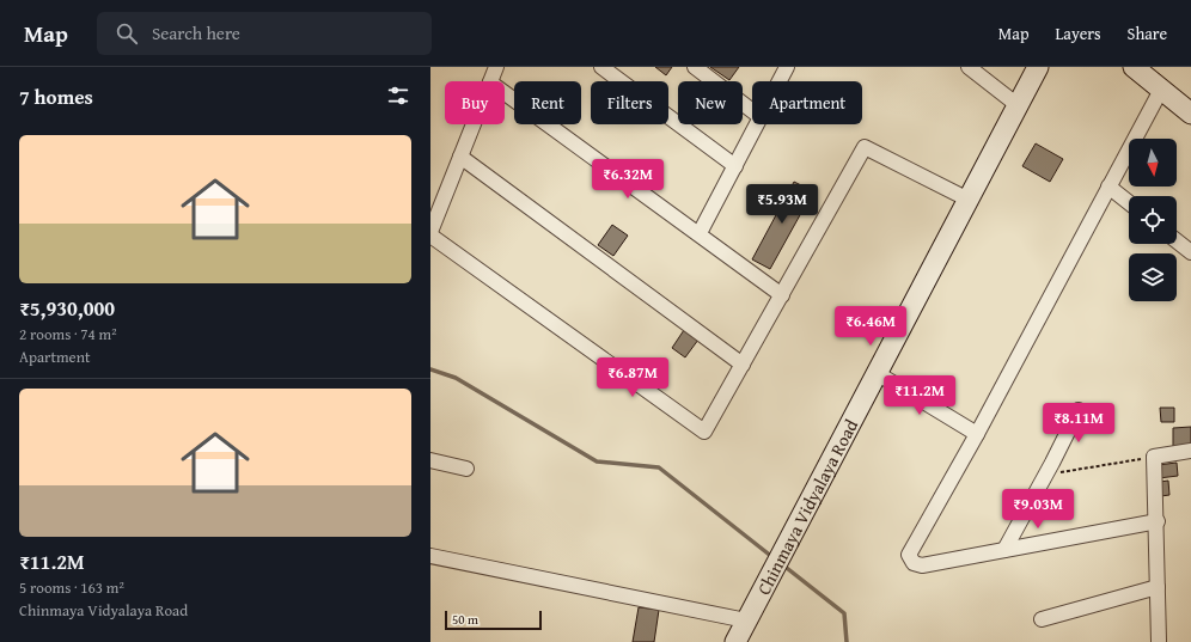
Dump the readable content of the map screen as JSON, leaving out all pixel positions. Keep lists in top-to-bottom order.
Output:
{
  "streets": {
    "street": ["Chinmaya Vidyalaya Road"]
  },
  "scale_bar": "50 m",
  "north": "bottom",
  "page": {
    "header": "Map",
    "search": "Search here",
    "nav": ["Map", "Layers", "Share"],
    "heading": "7 homes",
    "chip": [
      "Buy",
      "Rent",
      "Filters",
      "New",
      "Apartment"
    ],
    "list": [
      {
        "name": "₹5,930,000",
        "note": "2 rooms · 74 m² · Apartment"
      },
      {
        "name": "₹11.2M",
        "note": "5 rooms · 163 m² · Chinmaya Vidyalaya Road"
      }
    ],
    "price": [
      "₹6.32M",
      "₹5.93M",
      "₹6.46M",
      "₹6.87M",
      "₹11.2M",
      "₹8.11M",
      "₹9.03M"
    ],
    "scale": "50 m"
  }
}
